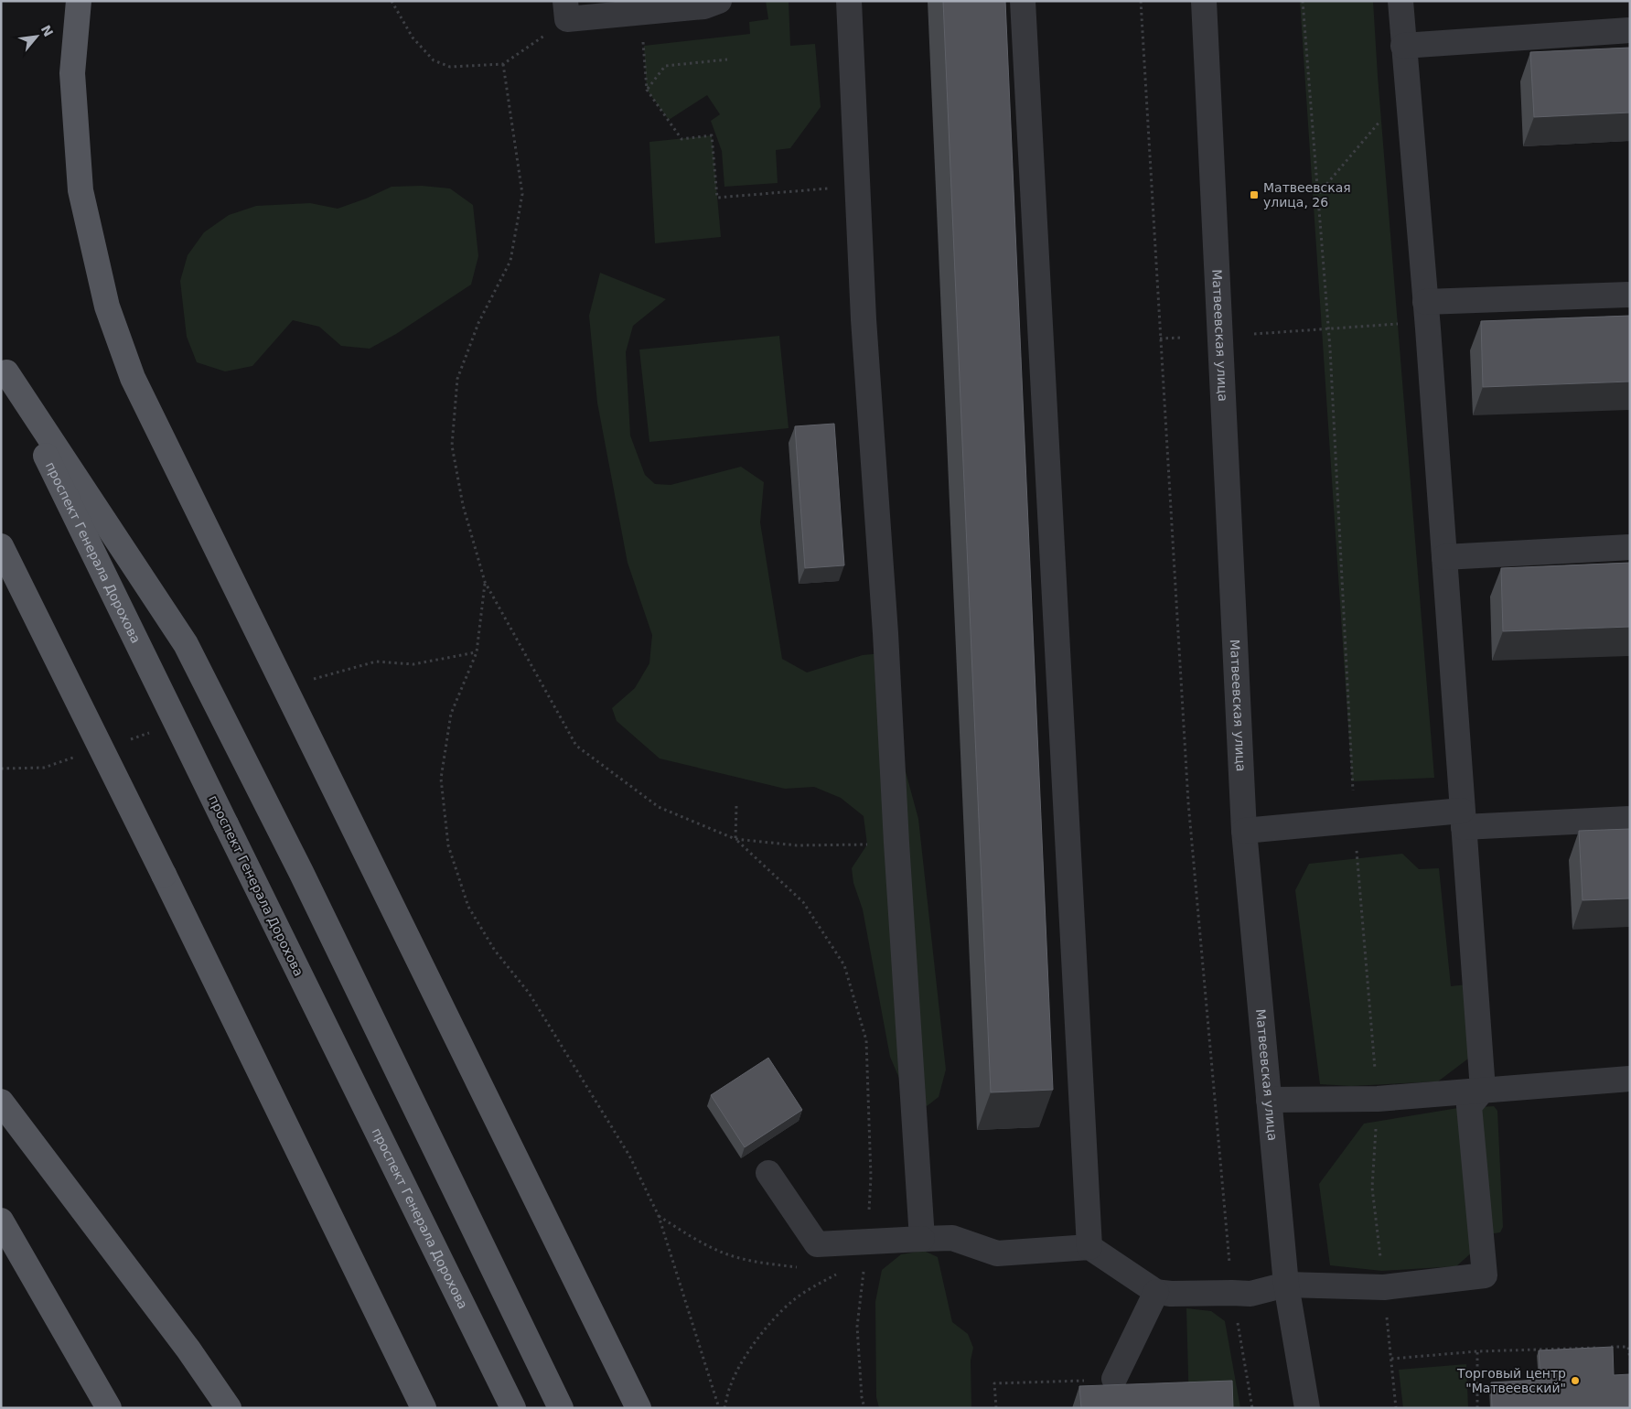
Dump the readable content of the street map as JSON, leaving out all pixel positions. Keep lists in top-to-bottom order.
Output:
{
  "streets": {
    "main road": ["проспект Генерала Дорохова"],
    "street": ["Матвеевская улица"]
  },
  "places": {
    "transit": ["Матвеевская улица, 26"],
    "other": ["Торговый центр \"Матвеевский\""]
  },
  "north": "top right"
}
